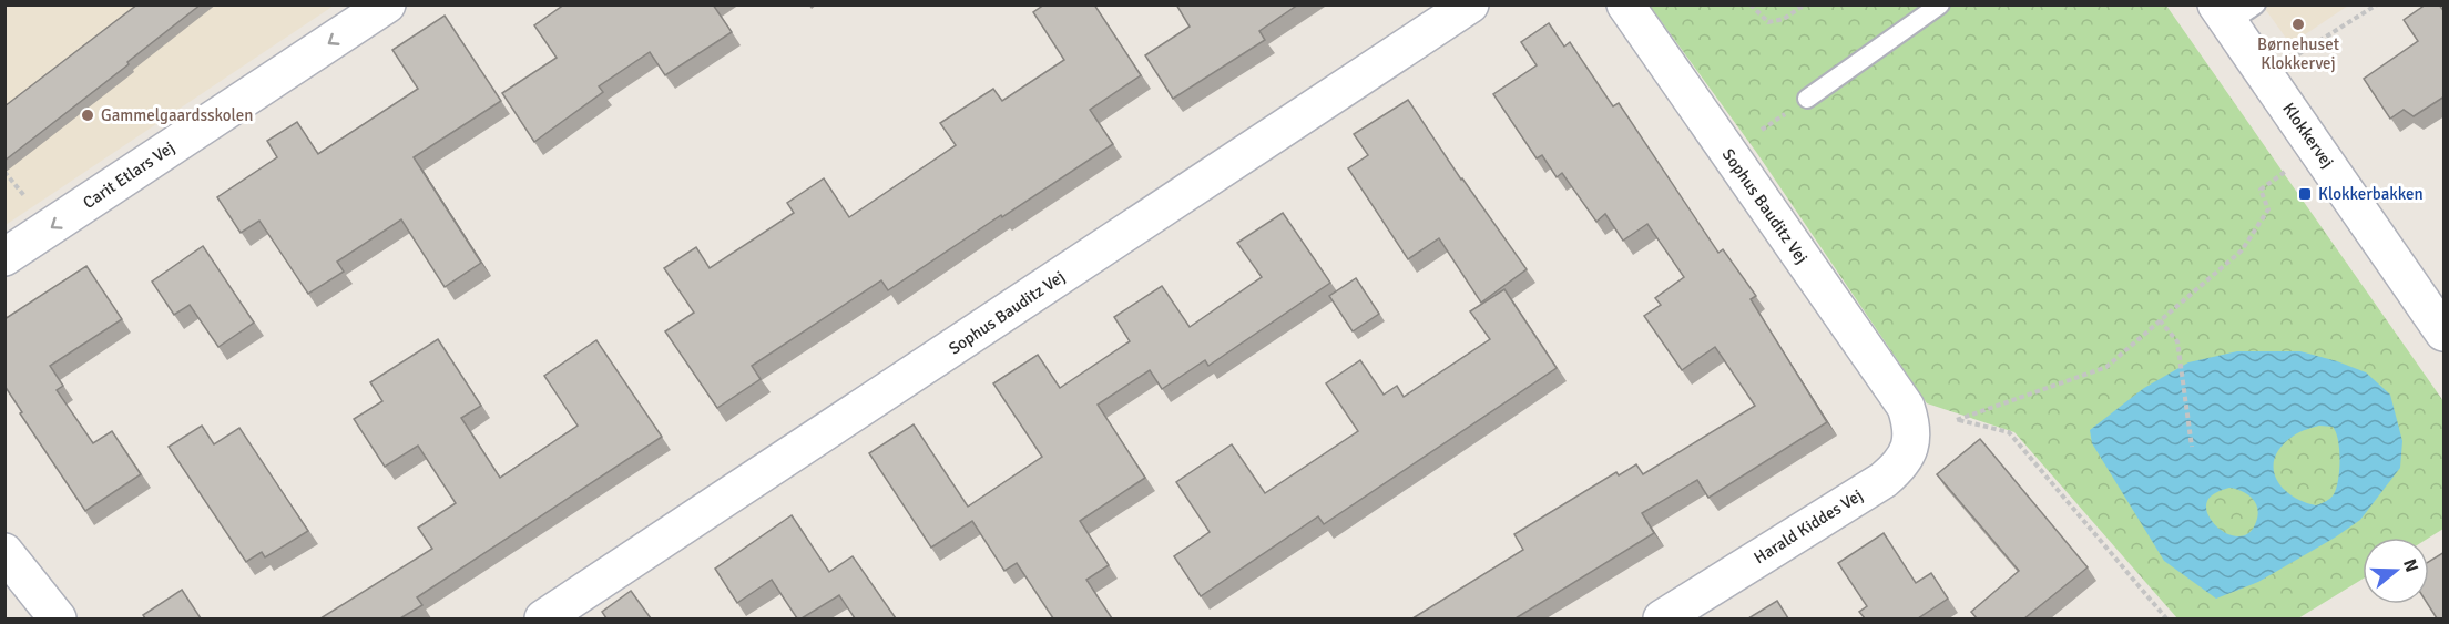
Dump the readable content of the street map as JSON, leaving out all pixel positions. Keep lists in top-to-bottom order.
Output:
{
  "streets": {
    "street": [
      "Klokkervej",
      "Carit Etlars Vej",
      "Sophus Bauditz Vej",
      "Harald Kiddes Vej"
    ]
  },
  "crossings": [
    ["Sophus Bauditz Vej", "Harald Kiddes Vej"]
  ],
  "one_way": ["Carit Etlars Vej"],
  "places": {
    "other": ["Børnehuset Klokkervej", "Gammelgaardsskolen"],
    "transit": ["Klokkerbakken"]
  },
  "north": "right"
}
